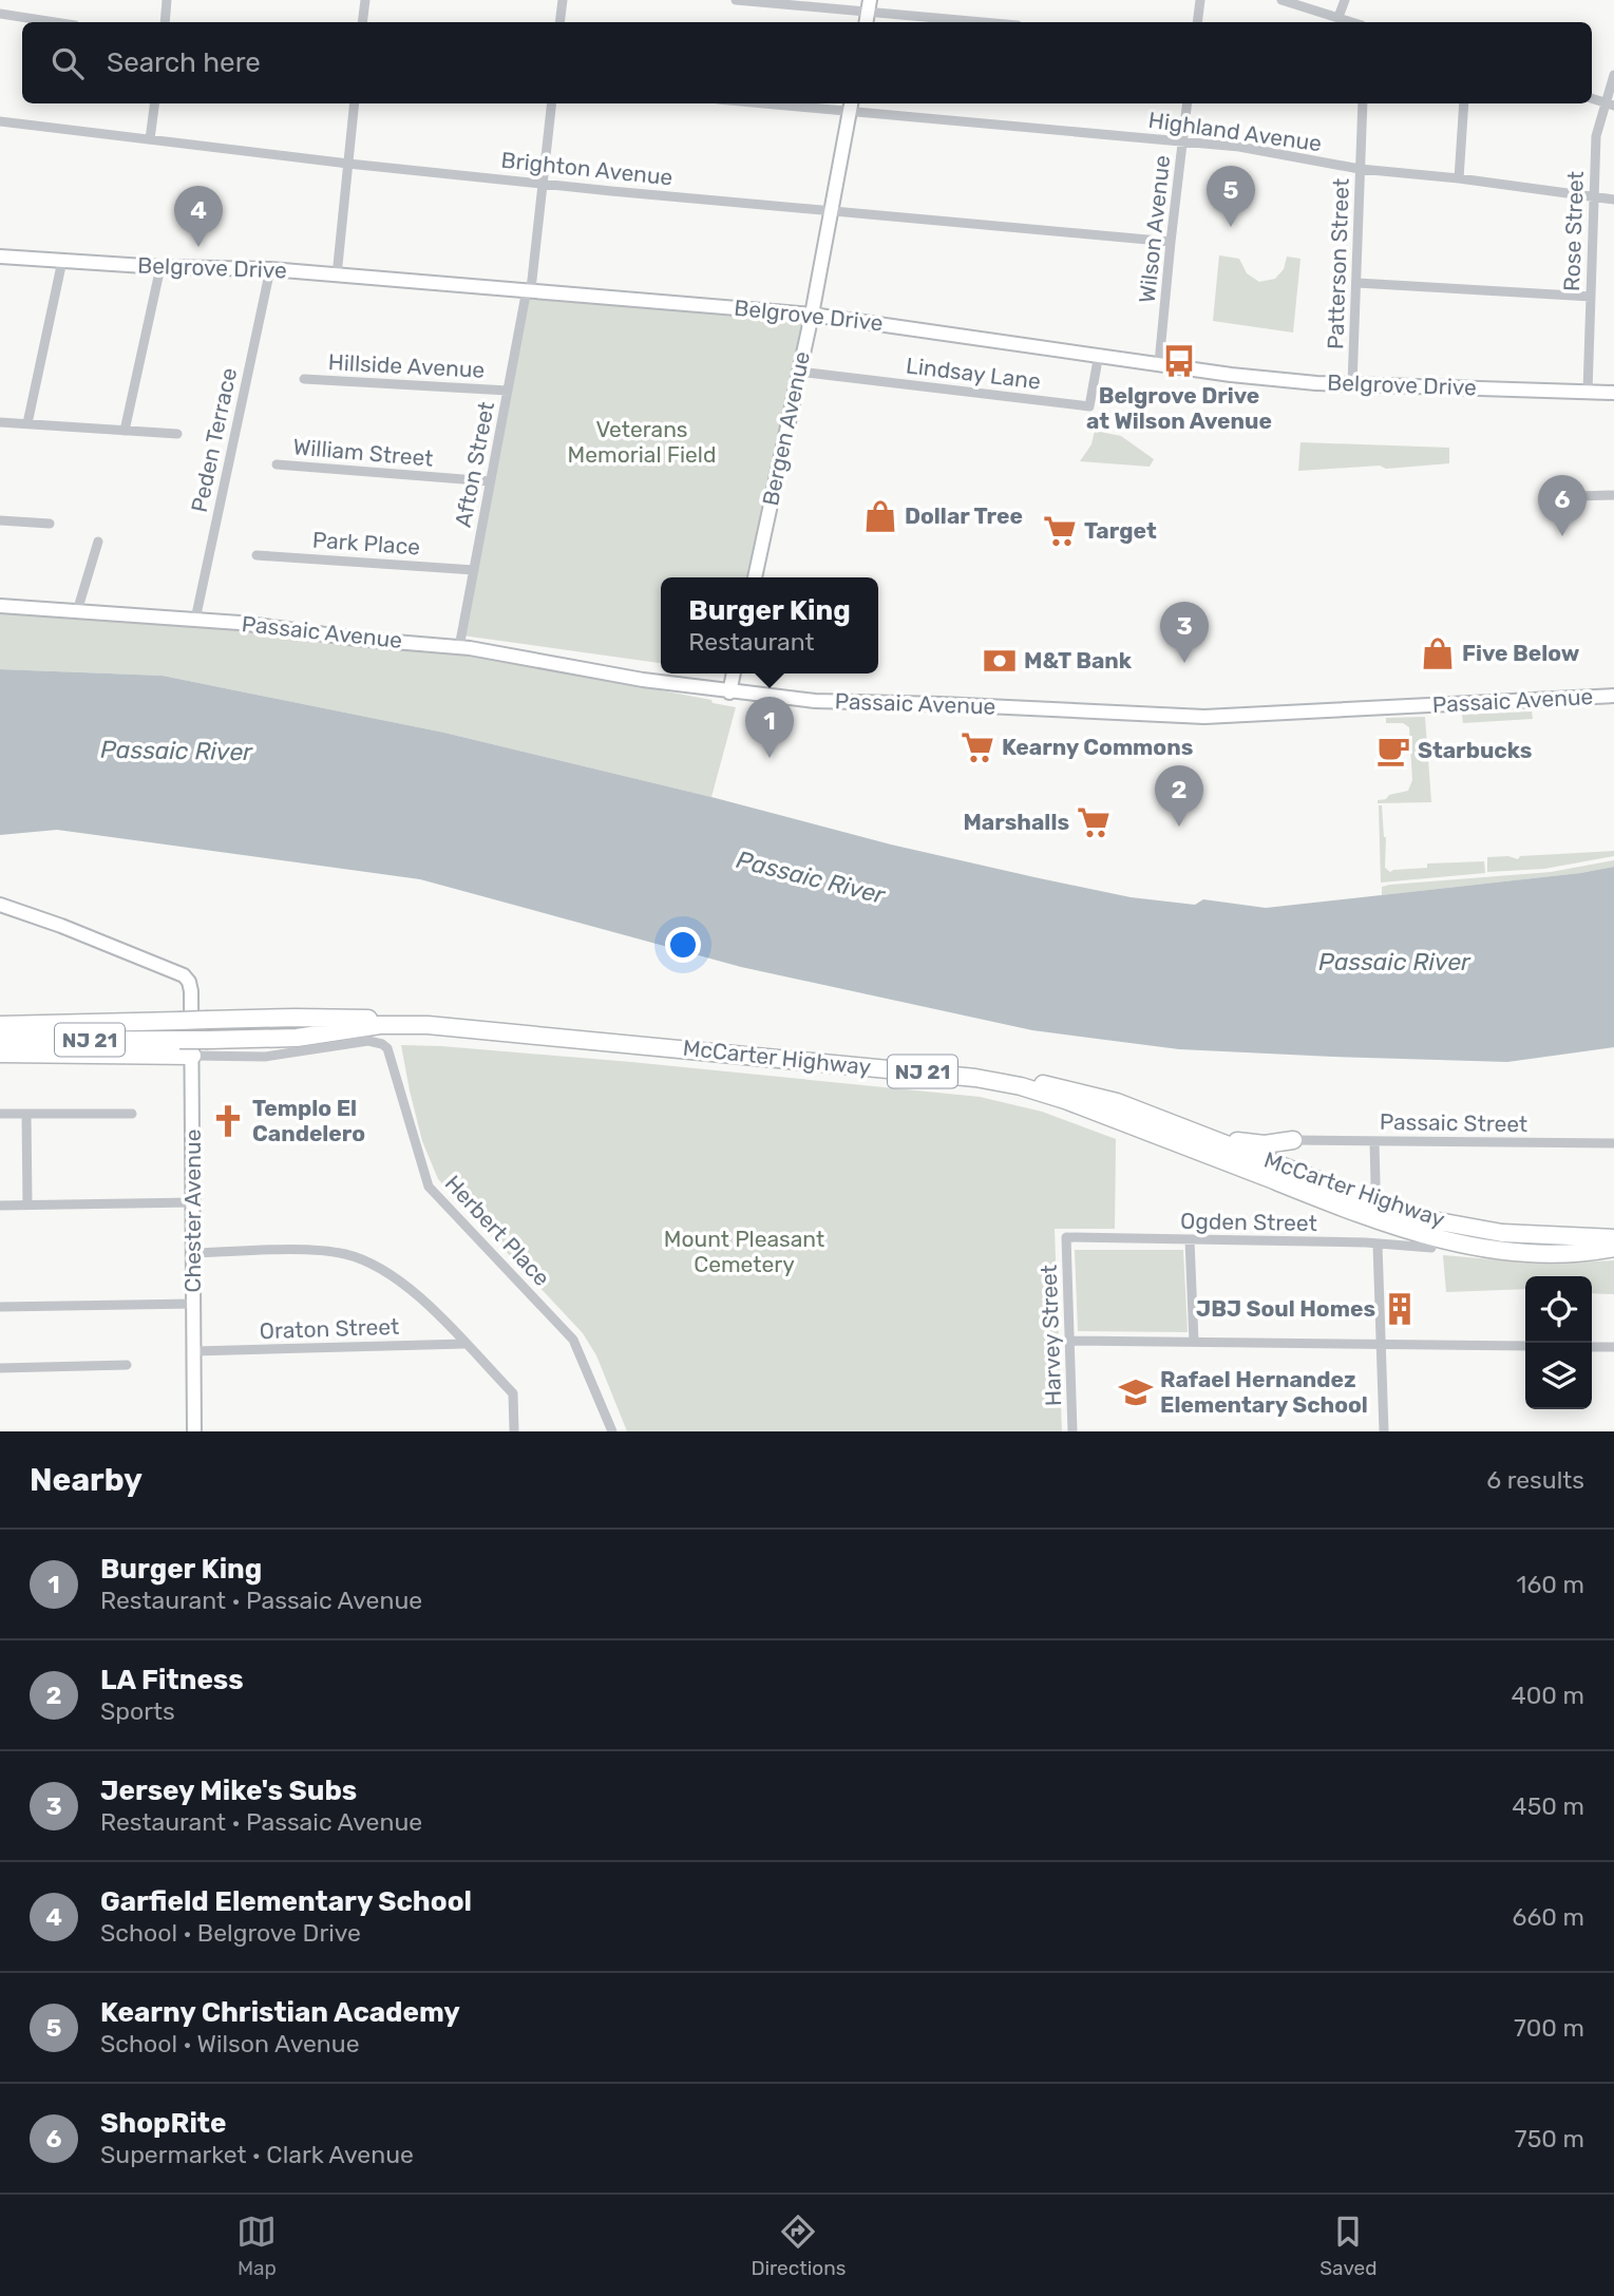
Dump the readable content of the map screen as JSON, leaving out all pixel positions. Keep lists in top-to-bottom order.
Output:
{
  "streets": {
    "highway": ["NJ 21", "McCarter Highway"],
    "street": [
      "Highland Avenue",
      "Brighton Avenue",
      "Wilson Avenue",
      "Rose Street",
      "Patterson Street",
      "Belgrove Drive",
      "Hillside Avenue",
      "Lindsay Lane",
      "Bergen Avenue",
      "Peden Terrace",
      "William Street",
      "Afton Street",
      "Park Place",
      "Passaic Avenue",
      "Passaic Street",
      "Chester Avenue",
      "Ogden Street",
      "Herbert Place",
      "Oraton Street",
      "Harvey Street"
    ]
  },
  "crossings": [
    ["Highland Avenue", "Wilson Avenue"],
    ["Highland Avenue", "Rose Street"],
    ["Highland Avenue", "Patterson Street"],
    ["Highland Avenue", "Bergen Avenue"],
    ["Brighton Avenue", "Wilson Avenue"],
    ["Brighton Avenue", "Bergen Avenue"],
    ["Brighton Avenue", "Afton Street"],
    ["Wilson Avenue", "Belgrove Drive"],
    ["Rose Street", "Belgrove Drive"],
    ["Patterson Street", "Belgrove Drive"],
    ["Belgrove Drive", "Lindsay Lane"],
    ["Belgrove Drive", "Bergen Avenue"],
    ["Belgrove Drive", "Peden Terrace"],
    ["Belgrove Drive", "Afton Street"],
    ["Hillside Avenue", "Afton Street"],
    ["Lindsay Lane", "Bergen Avenue"],
    ["Peden Terrace", "Passaic Avenue"],
    ["William Street", "Afton Street"],
    ["Afton Street", "Park Place"],
    ["Afton Street", "Passaic Avenue"],
    ["Chester Avenue", "Herbert Place"],
    ["Chester Avenue", "Oraton Street"],
    ["Ogden Street", "Harvey Street"]
  ],
  "water": ["Passaic River"],
  "parks": ["Veterans Memorial Field", "Mount Pleasant Cemetery"],
  "places": {
    "bus stop": ["Belgrove Drive at Wilson Avenue"],
    "shop": ["Dollar Tree", "Five Below"],
    "supermarket": ["Target", "Kearny Commons", "Marshalls"],
    "bank": ["M&T Bank"],
    "cafe": ["Starbucks"],
    "church": ["Templo El Candelero"],
    "building": ["JBJ Soul Homes"],
    "school or university": ["Rafael Hernandez Elementary School"]
  },
  "page": {
    "search": "Search here",
    "pins": [
      "5",
      "4",
      "6",
      "3",
      "1",
      "2"
    ],
    "popup": ["Burger King", "Restaurant"],
    "heading": ["Nearby", "6 results"],
    "list": [
      {
        "mark": "1",
        "name": "Burger King",
        "note": "Restaurant · Passaic Avenue",
        "value": "160 m"
      },
      {
        "mark": "2",
        "name": "LA Fitness",
        "note": "Sports",
        "value": "400 m"
      },
      {
        "mark": "3",
        "name": "Jersey Mike's Subs",
        "note": "Restaurant · Passaic Avenue",
        "value": "450 m"
      },
      {
        "mark": "4",
        "name": "Garfield Elementary School",
        "note": "School · Belgrove Drive",
        "value": "660 m"
      },
      {
        "mark": "5",
        "name": "Kearny Christian Academy",
        "note": "School · Wilson Avenue",
        "value": "700 m"
      },
      {
        "mark": "6",
        "name": "ShopRite",
        "note": "Supermarket · Clark Avenue",
        "value": "750 m"
      }
    ],
    "nav": ["Map", "Directions", "Saved"]
  }
}
